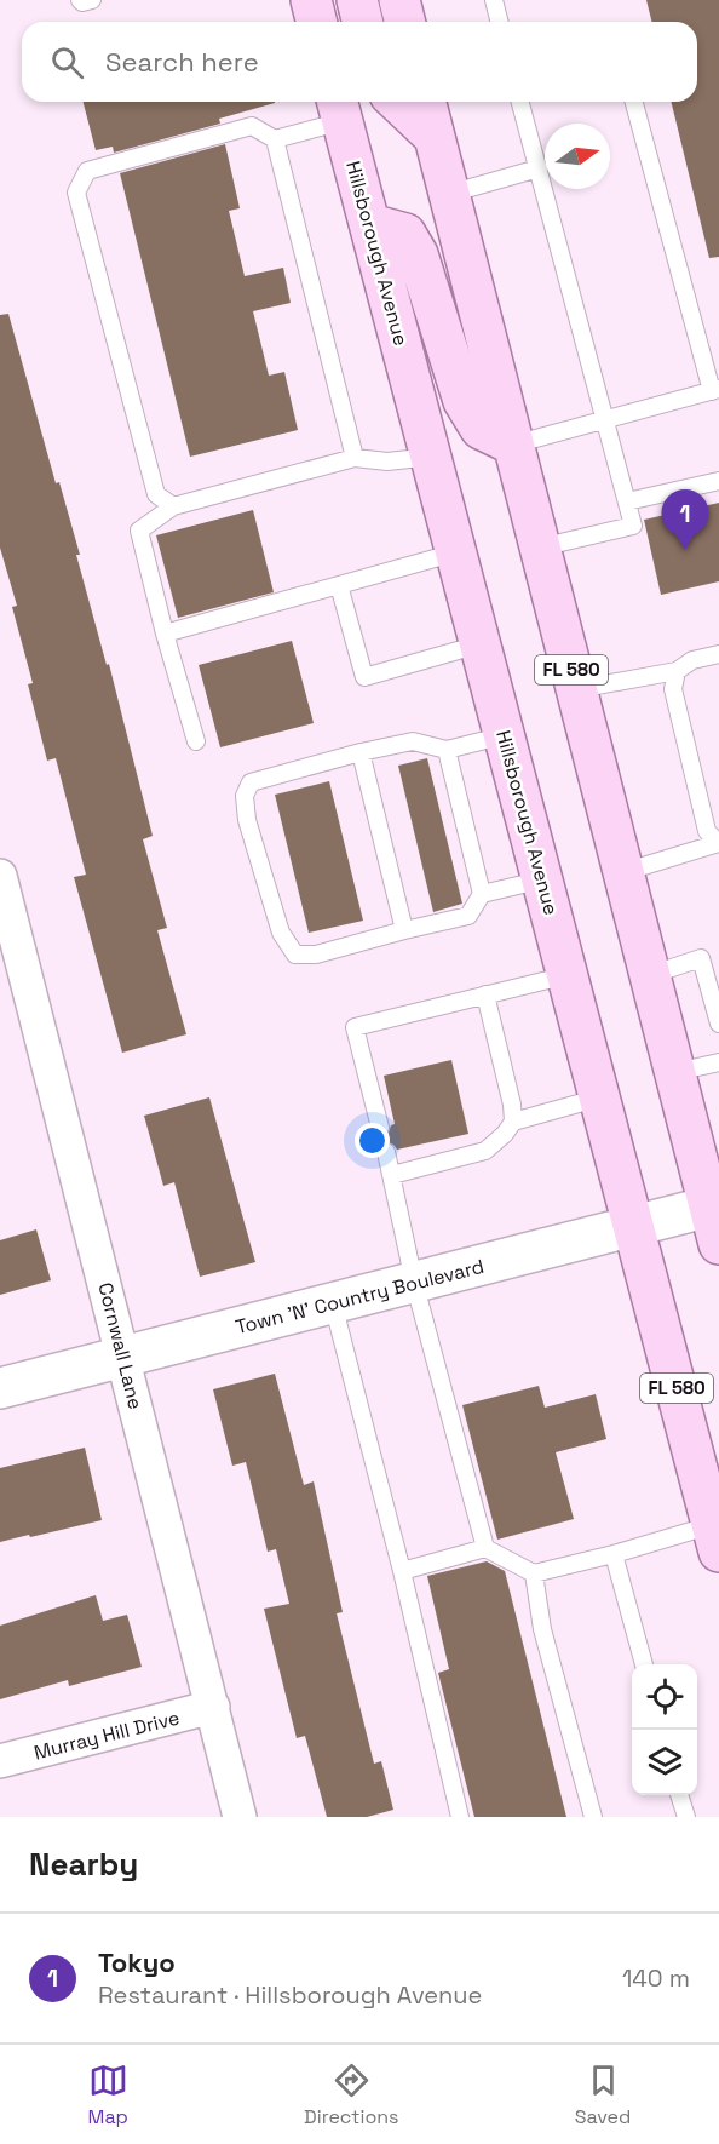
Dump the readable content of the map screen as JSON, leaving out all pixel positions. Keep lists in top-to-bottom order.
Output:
{
  "streets": {
    "main road": ["Hillsborough Avenue", "FL 580"],
    "street": ["Town 'N' Country Boulevard", "Cornwall Lane", "Murray Hill Drive"]
  },
  "crossings": [
    ["Hillsborough Avenue", "Town 'N' Country Boulevard"],
    ["FL 580", "Town 'N' Country Boulevard"],
    ["Town 'N' Country Boulevard", "Cornwall Lane"],
    ["Cornwall Lane", "Murray Hill Drive"]
  ],
  "north": "right",
  "page": {
    "search": "Search here",
    "pins": "1",
    "heading": "Nearby",
    "list": [
      {
        "mark": "1",
        "name": "Tokyo",
        "note": "Restaurant · Hillsborough Avenue",
        "value": "140 m"
      }
    ],
    "nav": ["Map", "Directions", "Saved"]
  }
}
